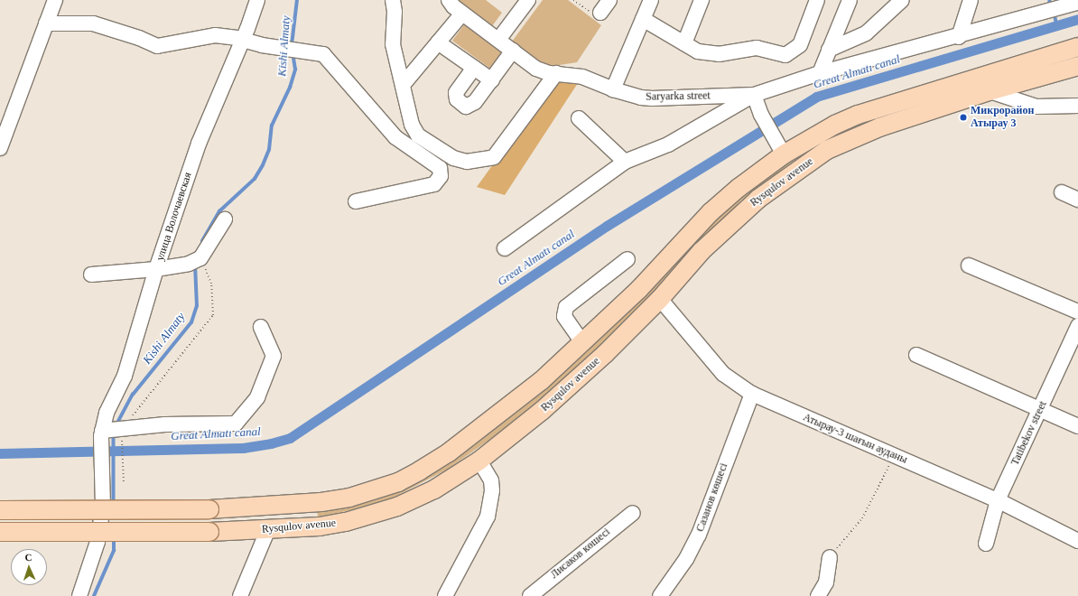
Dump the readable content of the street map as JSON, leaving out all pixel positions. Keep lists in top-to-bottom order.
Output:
{
  "streets": {
    "main road": ["Rysqulov avenue"],
    "street": [
      "Saryarka street",
      "улица Волочаевская",
      "Tatibekov street",
      "Атырау-3 шағын ауданы",
      "Сазанов көшесі",
      "Лисаков көшесі"
    ]
  },
  "crossings": [
    ["Rysqulov avenue", "Атырау-3 шағын ауданы"],
    ["Tatibekov street", "Атырау-3 шағын ауданы"],
    ["Атырау-3 шағын ауданы", "Сазанов көшесі"]
  ],
  "water": ["Kіshі Almaty", "Great Almatı canal"],
  "places": ["Микрорайон Атырау 3"],
  "north": "top"
}
